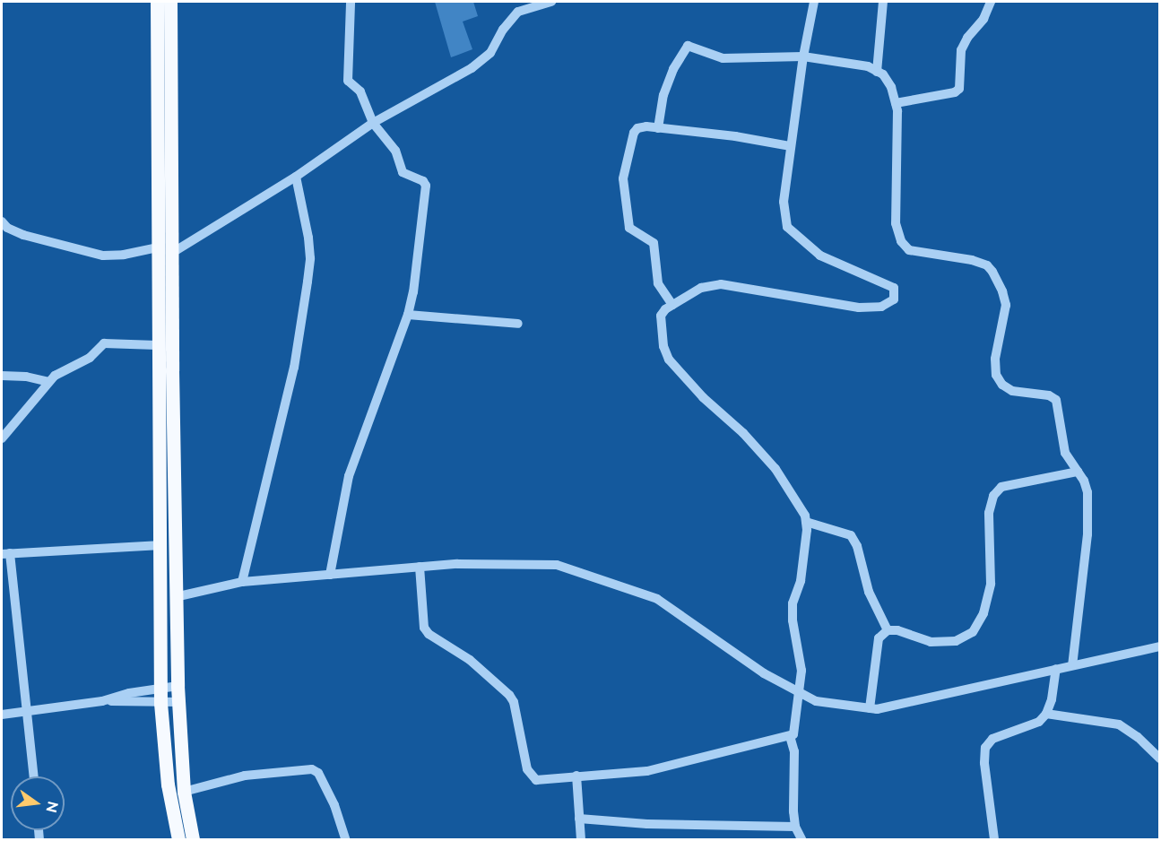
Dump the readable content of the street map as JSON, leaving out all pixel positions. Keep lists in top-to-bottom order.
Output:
{
  "north": "right"
}
